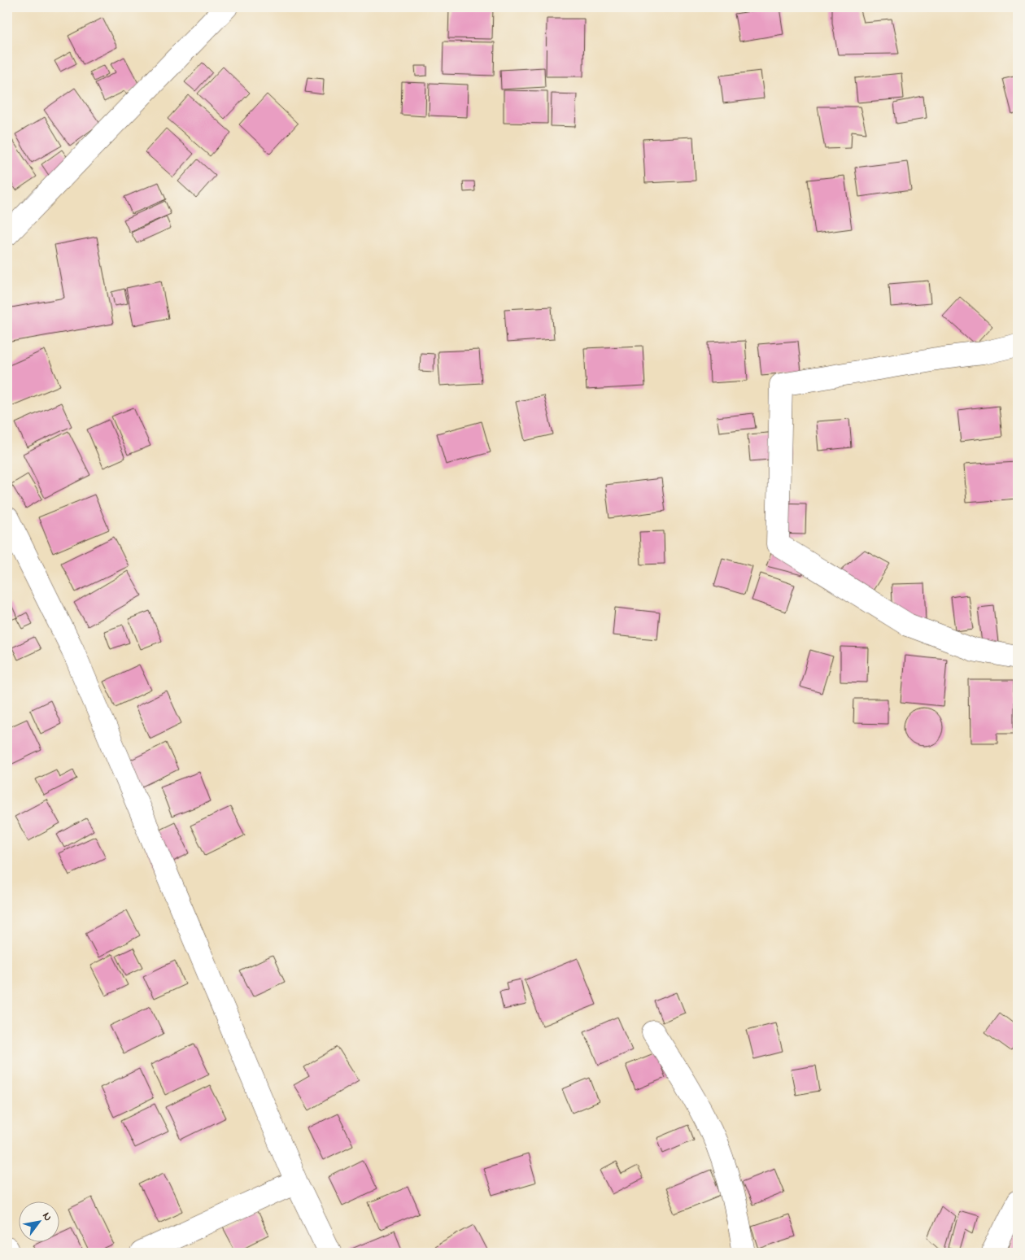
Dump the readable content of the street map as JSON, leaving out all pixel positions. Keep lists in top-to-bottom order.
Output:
{
  "north": "top right"
}
